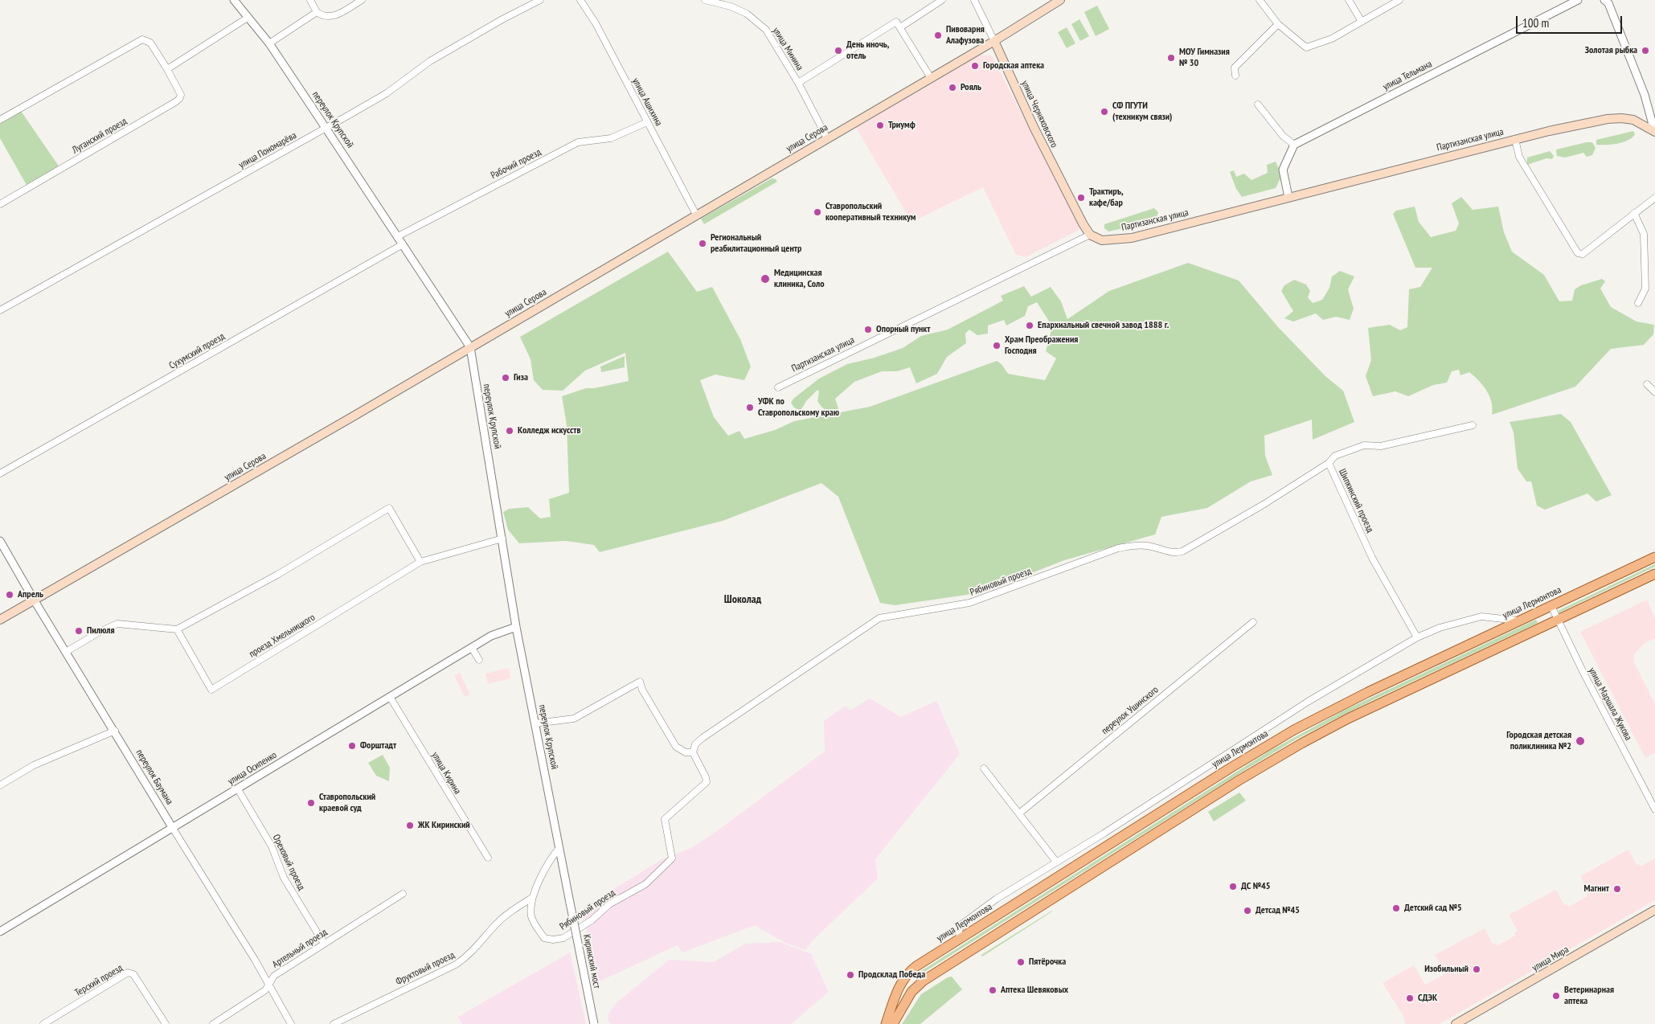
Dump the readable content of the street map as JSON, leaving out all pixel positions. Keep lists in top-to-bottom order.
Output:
{
  "streets": {
    "main road": [
      "улица Черняховского",
      "улица Серова",
      "Партизанская улица",
      "улица Лермонтова",
      "улица Мира"
    ],
    "street": [
      "улица Минина",
      "улица Тельмана",
      "улица Ашихина",
      "переулок Крупской",
      "Луганский проезд",
      "улица Пономарёва",
      "Рабочий проезд",
      "Сухумский проезд",
      "Шипкинский проезд",
      "Рябиновый проезд",
      "проезд Хмельницкого",
      "улица Маршала Жукова",
      "переулок Ушинского",
      "улица Осипенко",
      "улица Кирина",
      "переулок Баумана",
      "Ореховый проезд",
      "Артельный проезд",
      "Киринский мост",
      "Фруктовый проезд",
      "Терский проезд"
    ]
  },
  "crossings": [
    ["улица Минина", "улица Серова"],
    ["улица Ашихина", "улица Серова"],
    ["улица Ашихина", "Рабочий проезд"],
    ["улица Черняховского", "улица Серова"],
    ["улица Черняховского", "Партизанская улица"],
    ["переулок Крупской", "улица Серова"],
    ["переулок Крупской", "улица Пономарёва"],
    ["переулок Крупской", "Рабочий проезд"],
    ["переулок Крупской", "Сухумский проезд"],
    ["переулок Крупской", "Рябиновый проезд"],
    ["переулок Крупской", "проезд Хмельницкого"],
    ["переулок Крупской", "улица Осипенко"],
    ["переулок Крупской", "Киринский мост"],
    ["улица Серова", "переулок Баумана"],
    ["Шипкинский проезд", "Рябиновый проезд"],
    ["Рябиновый проезд", "Фруктовый проезд"],
    ["улица Лермонтова", "улица Маршала Жукова"],
    ["улица Осипенко", "улица Кирина"],
    ["улица Осипенко", "переулок Баумана"],
    ["улица Осипенко", "Ореховый проезд"],
    ["переулок Баумана", "Артельный проезд"],
    ["Ореховый проезд", "Артельный проезд"]
  ],
  "districts": ["Шоколад"],
  "places": [
    "Пивоварня Алафузова",
    "День иночь, отель",
    "Золотая рыбка",
    "МОУ Гимназия № 30",
    "Городская аптека",
    "Рояль",
    "СФ ПГУТИ (техникум связи)",
    "Триумф",
    "Трактиръ, кафе/бар",
    "Ставропольский кооперативный техникум",
    "Региональный реабилитационный центр",
    "Медицинская клиника, Соло",
    "Епархиальный свечной завод 1888 г.",
    "Опорный пункт",
    "Храм Преображения Господня",
    "Гиза",
    "УФК по Ставропольскому краю",
    "Колледж искусств",
    "Апрель",
    "Пилюля",
    "Городская детская поликлиника №2",
    "Форштадт",
    "Ставропольский краевой суд",
    "ЖК Киринский",
    "ДС №45",
    "Магнит",
    "Детский сад №5",
    "Детсад №45",
    "Пятёрочка",
    "Изобильный",
    "Продсклад Победа",
    "Аптека Шевяковых",
    "Ветеринарная аптека",
    "СДЭК"
  ],
  "scale_bar": "100 m"
}
